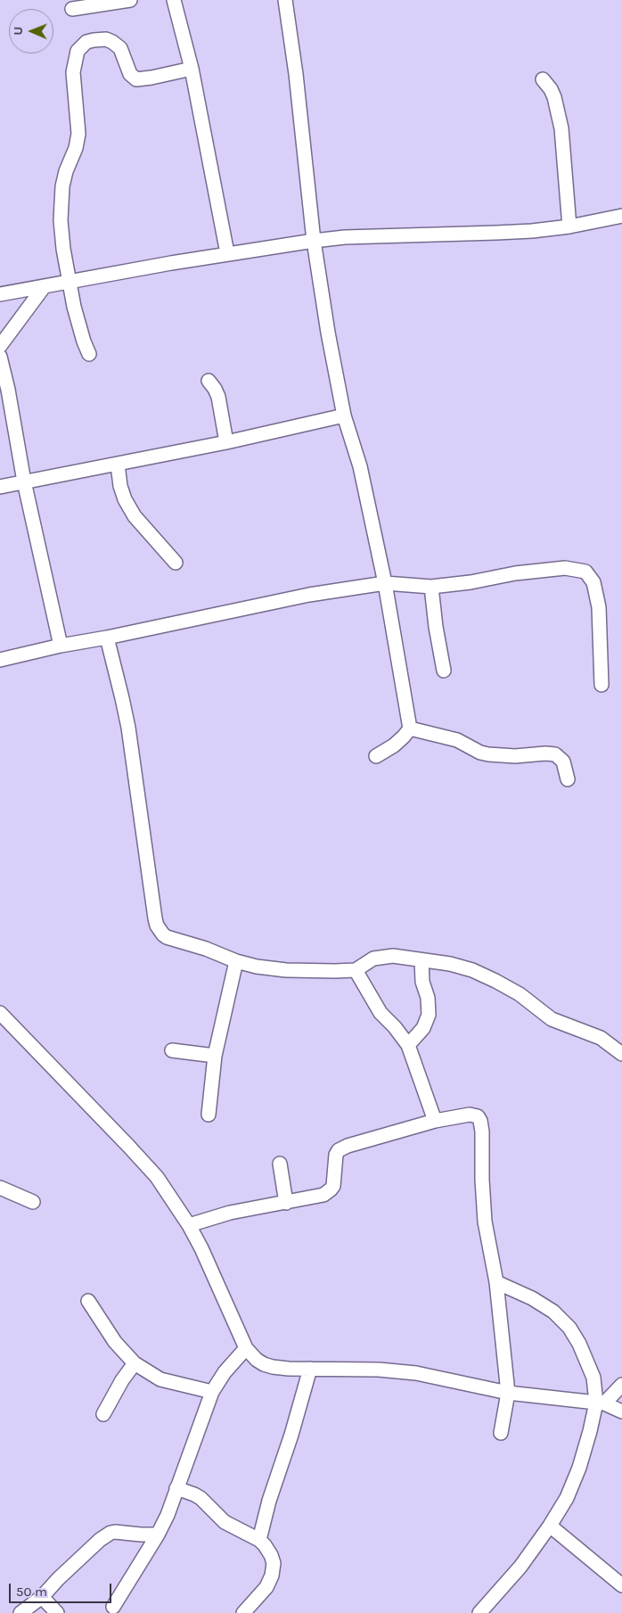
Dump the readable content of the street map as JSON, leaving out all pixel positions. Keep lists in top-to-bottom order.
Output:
{
  "scale_bar": "50 m",
  "north": "left"
}
